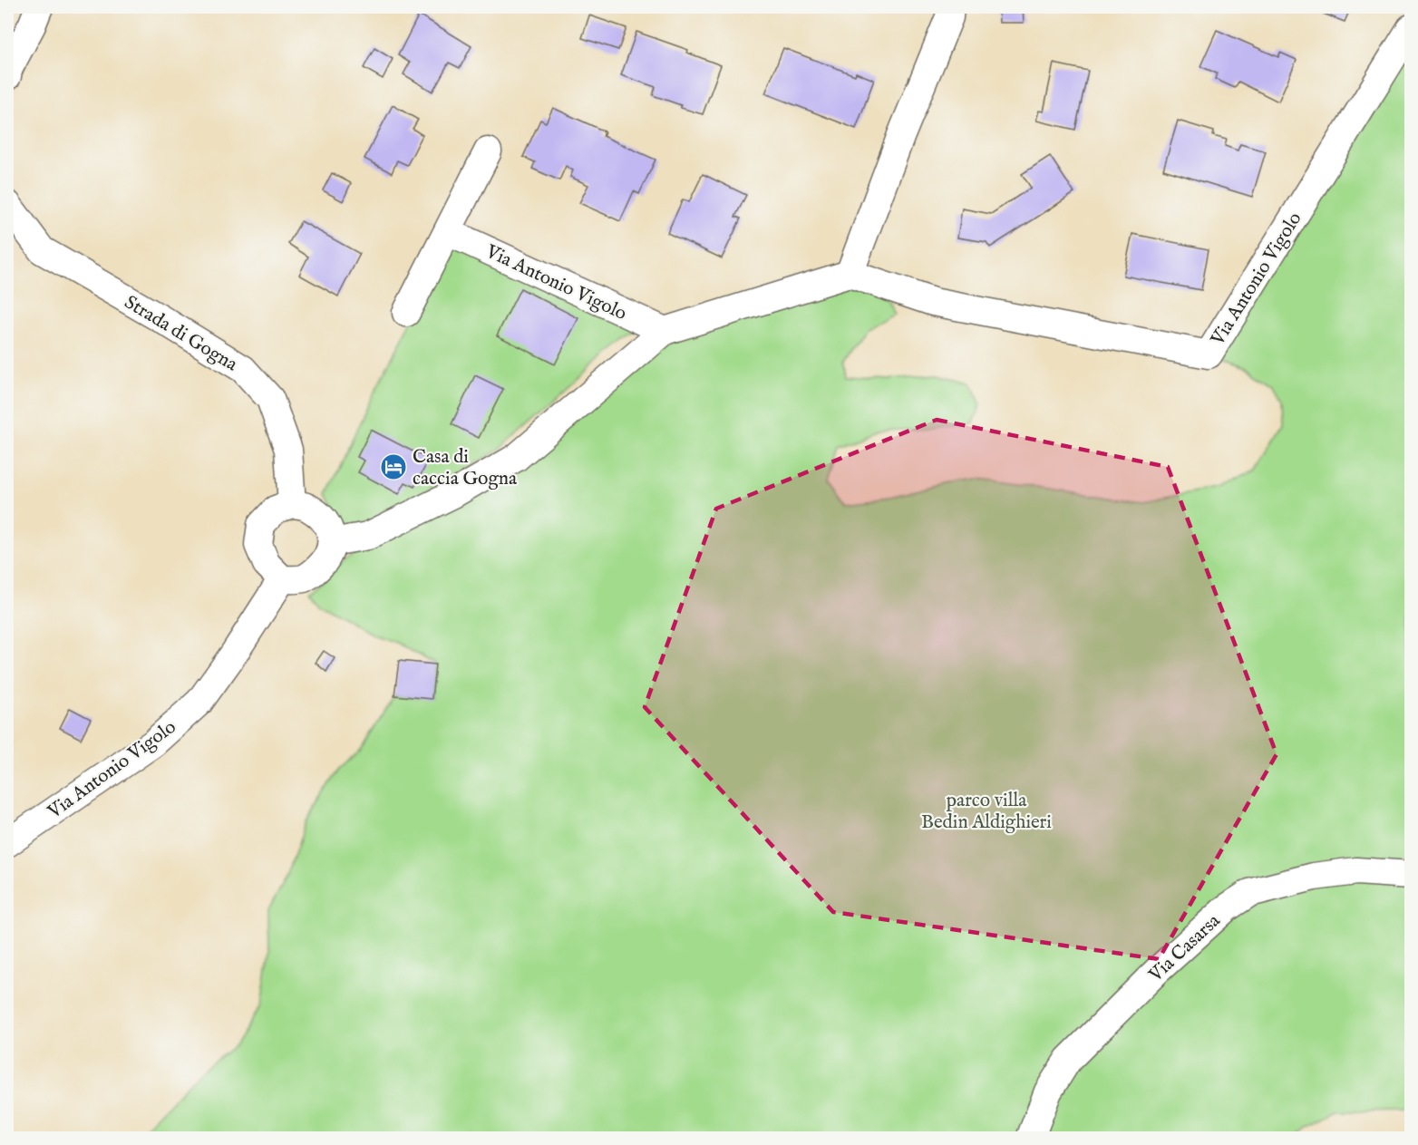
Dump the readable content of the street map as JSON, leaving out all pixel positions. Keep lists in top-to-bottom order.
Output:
{
  "streets": {
    "street": ["Via Antonio Vigolo", "Strada di Gogna", "Via Casarsa"]
  },
  "crossings": [
    ["Via Antonio Vigolo", "Strada di Gogna"]
  ],
  "parks": ["parco villa Bedin Aldighieri"],
  "places": {
    "hotel": ["Casa di caccia Gogna"]
  }
}
